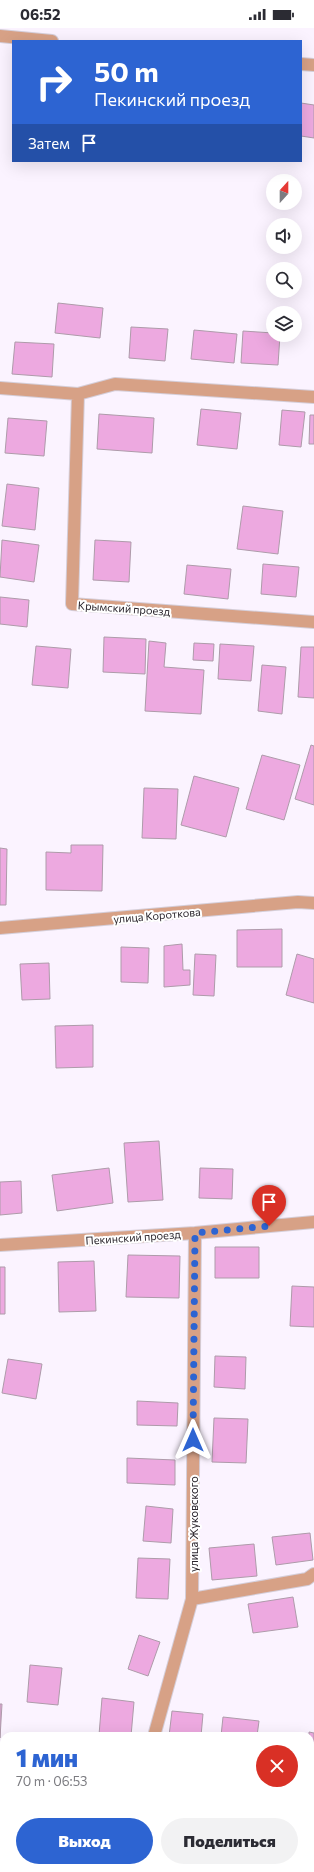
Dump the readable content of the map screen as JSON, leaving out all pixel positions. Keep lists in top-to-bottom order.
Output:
{
  "streets": {
    "street": [
      "Крымский проезд",
      "улица Короткова",
      "Пекинский проезд",
      "улица Жуковского"
    ]
  },
  "crossings": [
    ["Пекинский проезд", "улица Жуковского"]
  ],
  "north": "top",
  "page": {
    "status": "06:52",
    "turn": ["50 m", "Пекинский проезд"],
    "then": "Затем",
    "heading": ["1 мин", "70 m · 06:53"],
    "buttons": ["Выход", "Поделиться"]
  }
}
